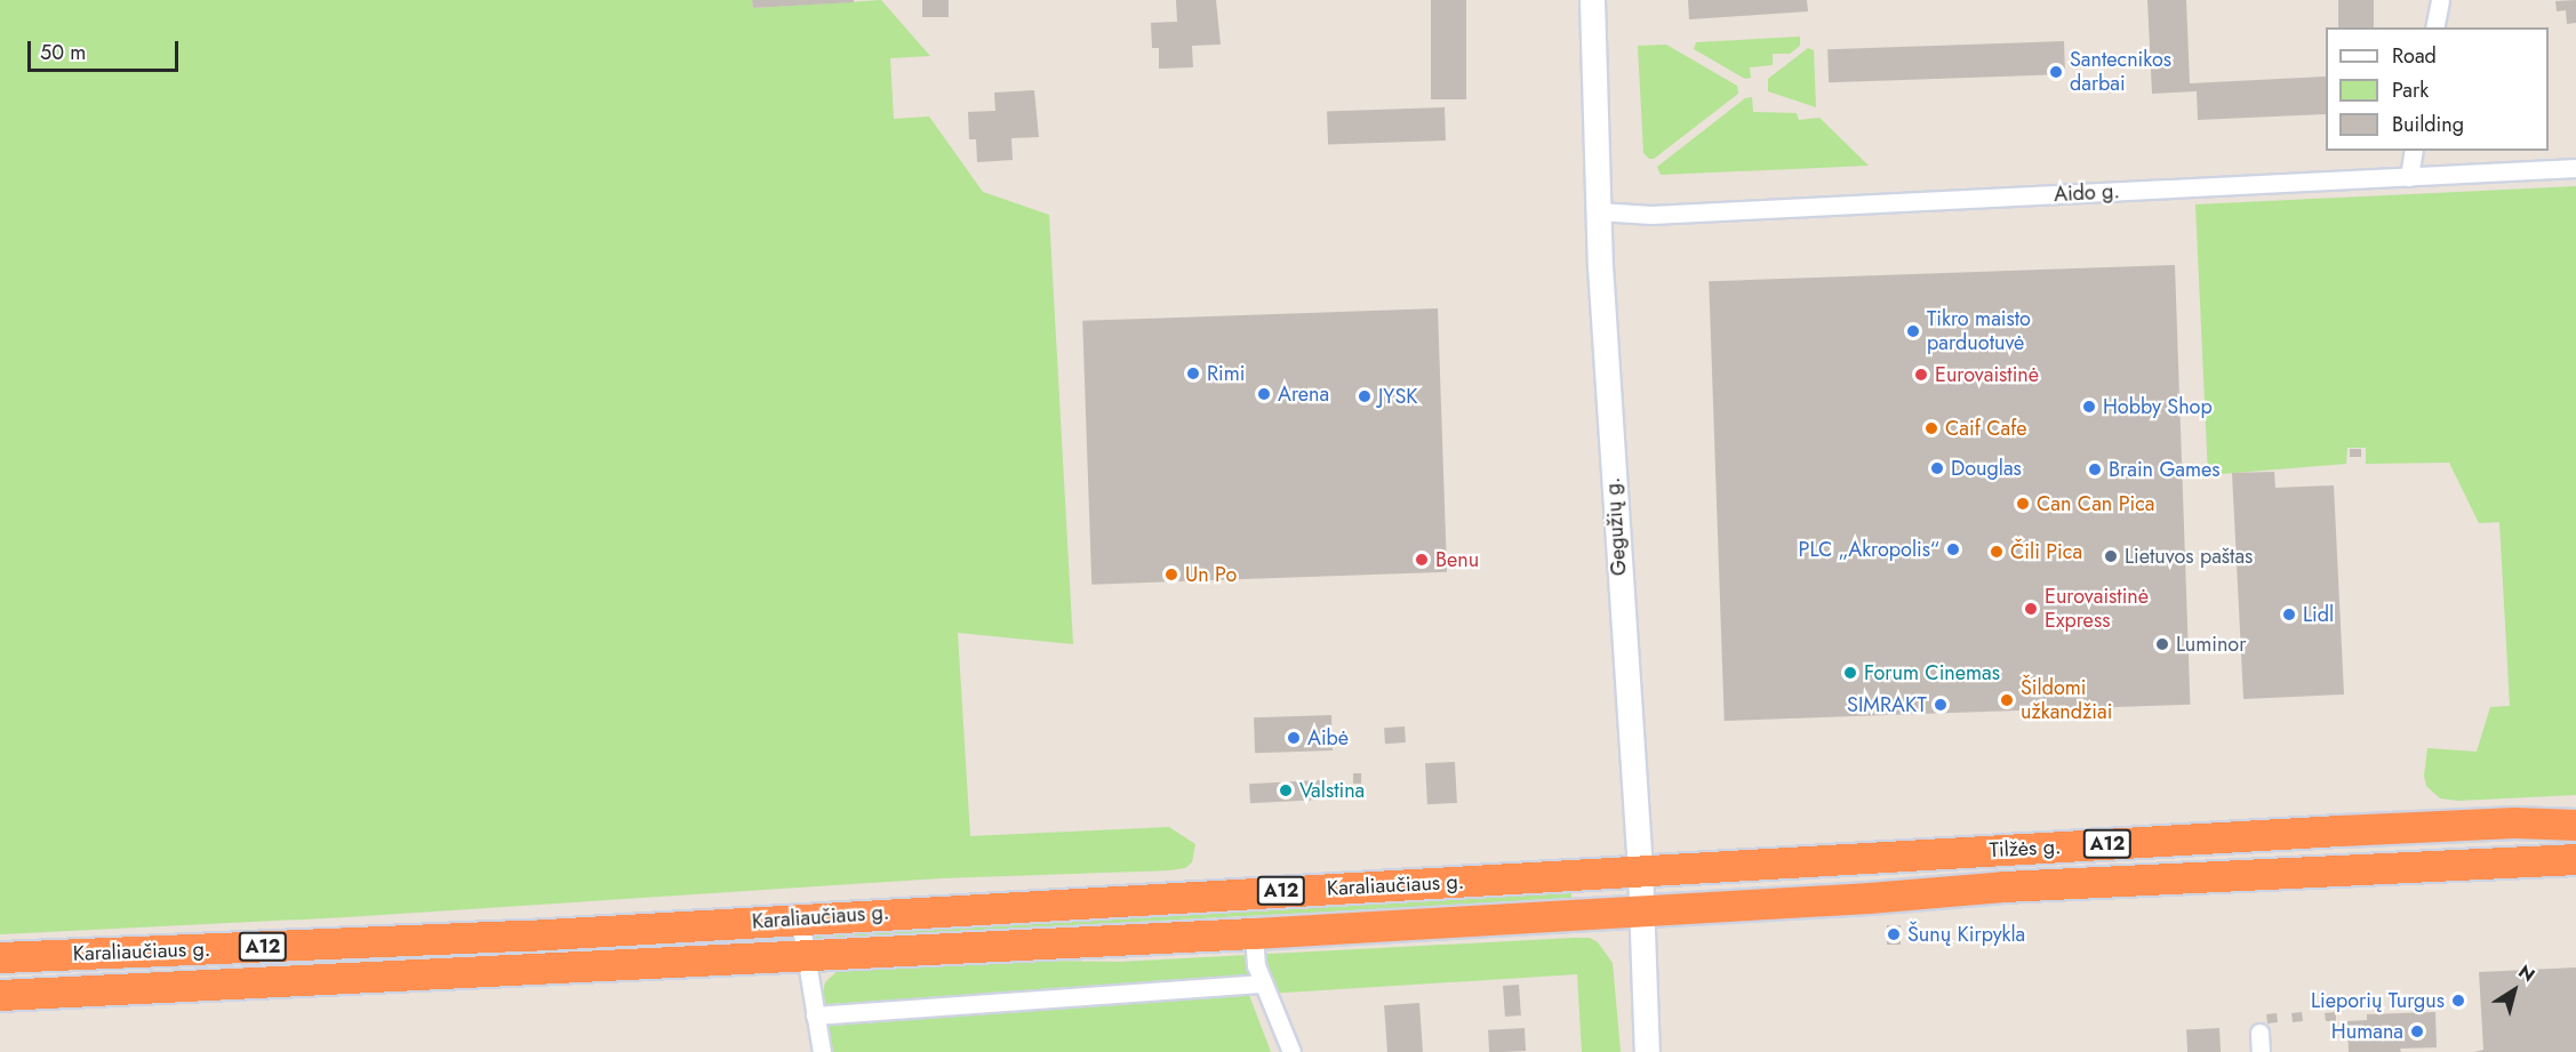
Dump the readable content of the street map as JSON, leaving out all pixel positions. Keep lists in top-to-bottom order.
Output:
{
  "streets": {
    "highway": ["A12", "Tilžės g.", "Karaliaučiaus g."],
    "main road": ["Gegužių g."],
    "street": ["Aido g."]
  },
  "crossings": [
    ["Aido g.", "Gegužių g."],
    ["Gegužių g.", "Tilžės g."],
    ["Gegužių g.", "Karaliaučiaus g."],
    ["Tilžės g.", "Karaliaučiaus g."]
  ],
  "places": [
    "Santecnikos darbai",
    "Tikro maisto parduotuvė",
    "Rimi",
    "Eurovaistinė",
    "Arena",
    "JYSK",
    "Hobby Shop",
    "Caif Cafe",
    "Douglas",
    "Brain Games",
    "Can Can Pica",
    "PLC „Akropolis“",
    "Čili Pica",
    "Lietuvos paštas",
    "Benu",
    "Un Po",
    "Eurovaistinė Express",
    "Lidl",
    "Luminor",
    "Forum Cinemas",
    "Šildomi užkandžiai",
    "SIMRAKT",
    "Aibė",
    "Valstina",
    "Šunų Kirpykla",
    "Lieporių Turgus",
    "Humana"
  ],
  "legend": ["Road", "Park", "Building"],
  "scale_bar": "50 m",
  "north": "top right"
}
